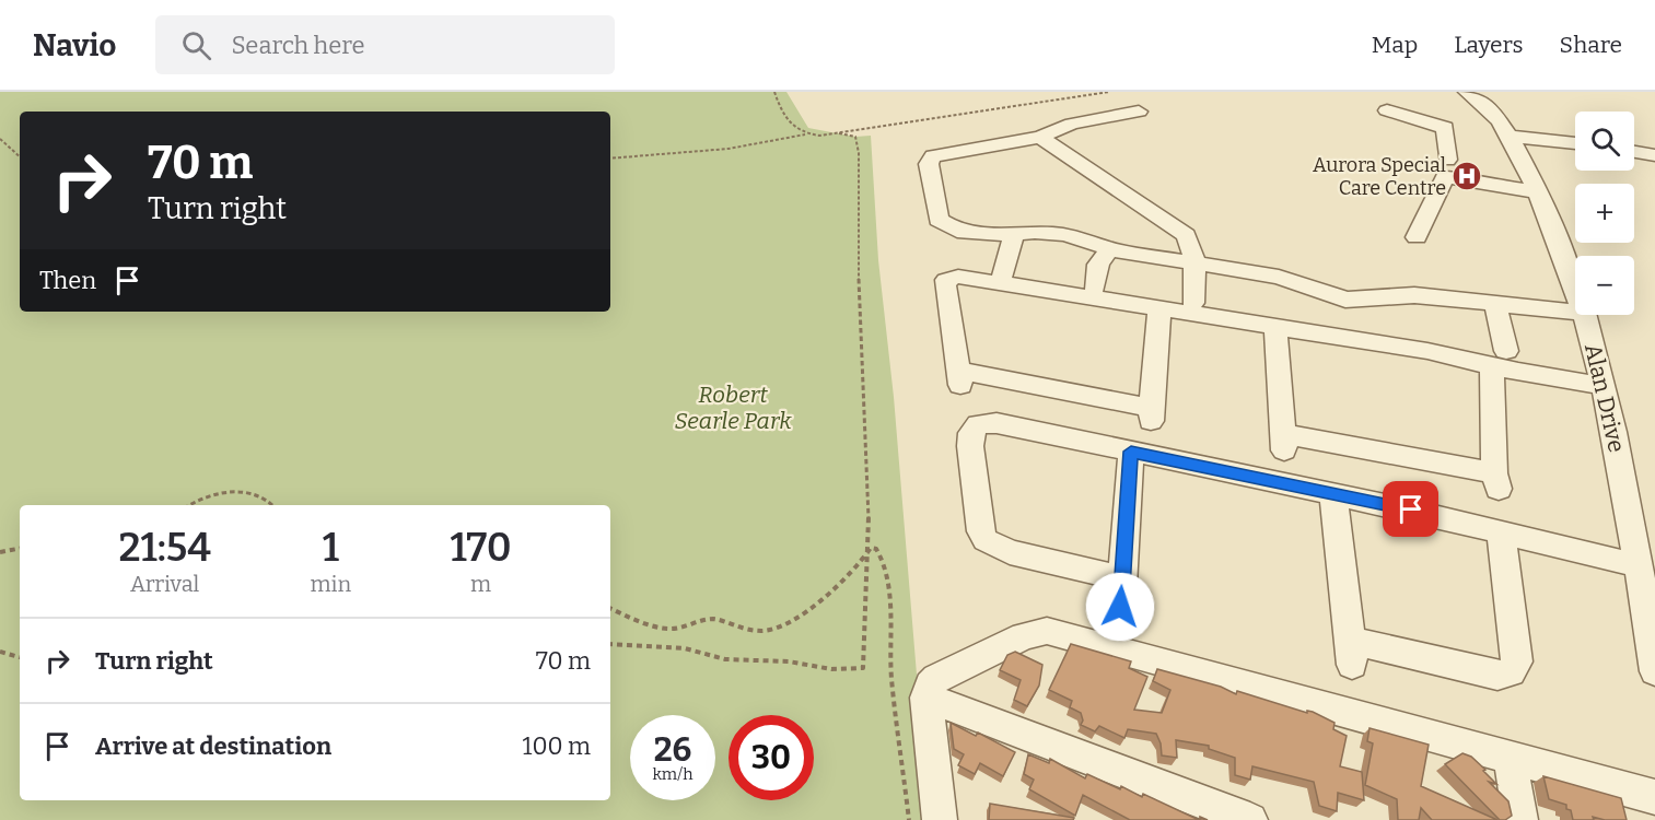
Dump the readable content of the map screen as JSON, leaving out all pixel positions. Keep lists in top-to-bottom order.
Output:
{
  "streets": {
    "street": ["Alan Drive"]
  },
  "parks": ["Robert Searle Park"],
  "places": {
    "hospital": ["Aurora Special Care Centre"]
  },
  "page": {
    "header": "Navio",
    "search": "Search here",
    "nav": ["Map", "Layers", "Share"],
    "map_buttons": ["+", "−"],
    "turn": ["70 m", "Turn right"],
    "then": "Then",
    "eta": [
      "21:54",
      "Arrival",
      "1",
      "min",
      "170",
      "m"
    ],
    "list": [
      {
        "name": "Turn right",
        "value": "70 m"
      },
      {
        "name": "Arrive at destination",
        "value": "100 m"
      }
    ],
    "speed": "26 km/h",
    "limit": "30"
  }
}
